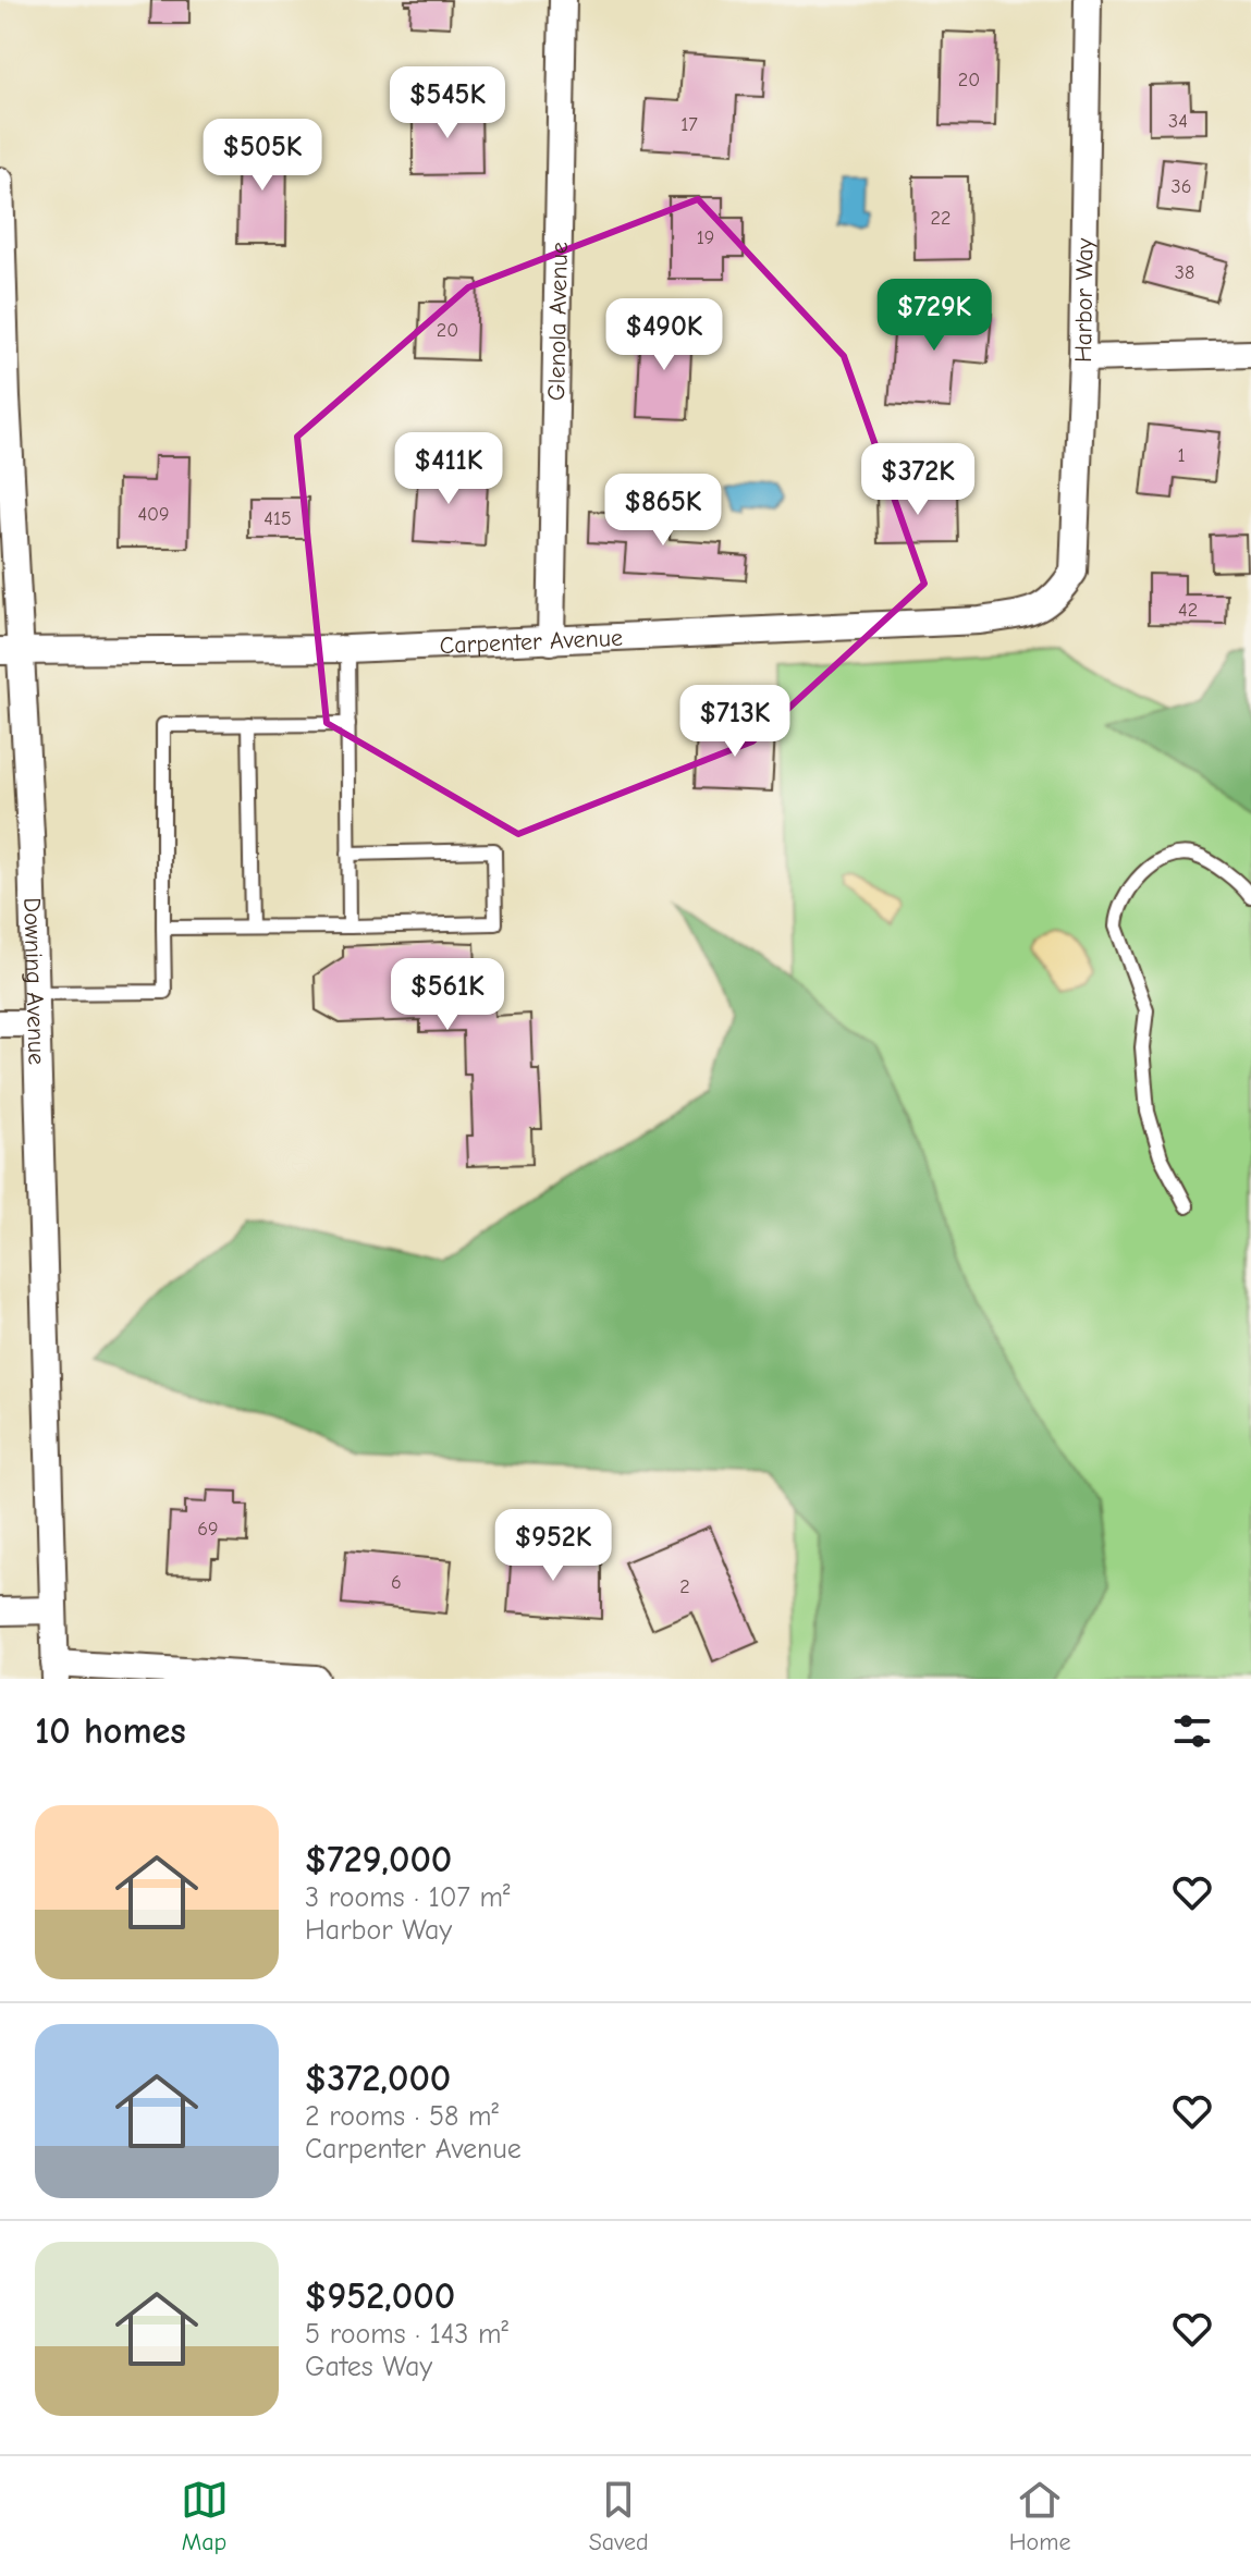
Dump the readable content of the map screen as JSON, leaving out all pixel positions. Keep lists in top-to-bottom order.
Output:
{
  "streets": {
    "street": [
      "Harbor Way",
      "Glenola Avenue",
      "Carpenter Avenue",
      "Downing Avenue"
    ]
  },
  "crossings": [
    ["Harbor Way", "Carpenter Avenue"],
    ["Glenola Avenue", "Carpenter Avenue"],
    ["Carpenter Avenue", "Downing Avenue"]
  ],
  "house_numbers": [
    "20",
    "34",
    "17",
    "36",
    "22",
    "19",
    "38",
    "20",
    "1",
    "409",
    "415",
    "42",
    "69",
    "6",
    "2"
  ],
  "page": {
    "price": [
      "$545K",
      "$505K",
      "$729K",
      "$490K",
      "$411K",
      "$372K",
      "$865K",
      "$713K",
      "$561K",
      "$952K"
    ],
    "heading": "10 homes",
    "list": [
      {
        "name": "$729,000",
        "note": "3 rooms · 107 m² · Harbor Way"
      },
      {
        "name": "$372,000",
        "note": "2 rooms · 58 m² · Carpenter Avenue"
      },
      {
        "name": "$952,000",
        "note": "5 rooms · 143 m² · Gates Way"
      }
    ],
    "tabs": ["Map", "Saved", "Home"]
  }
}
